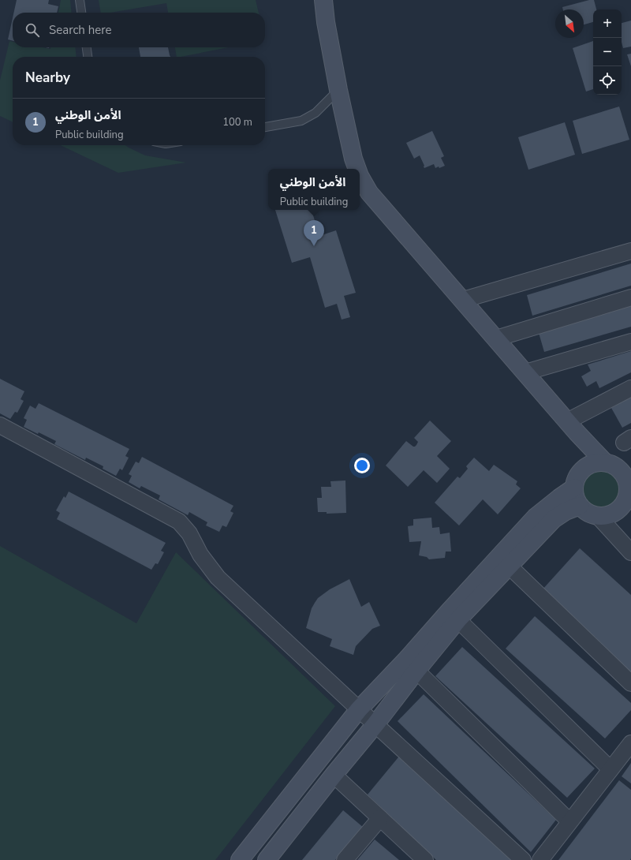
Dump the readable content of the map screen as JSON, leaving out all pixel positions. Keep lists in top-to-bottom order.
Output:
{
  "north": "bottom right",
  "page": {
    "map_buttons": ["+", "−"],
    "search": "Search here",
    "heading": "Nearby",
    "list": [
      {
        "mark": "1",
        "name": "الأمن الوطني",
        "note": "Public building",
        "value": "100 m"
      }
    ],
    "popup": ["الأمن الوطني", "Public building"],
    "pins": "1"
  }
}
